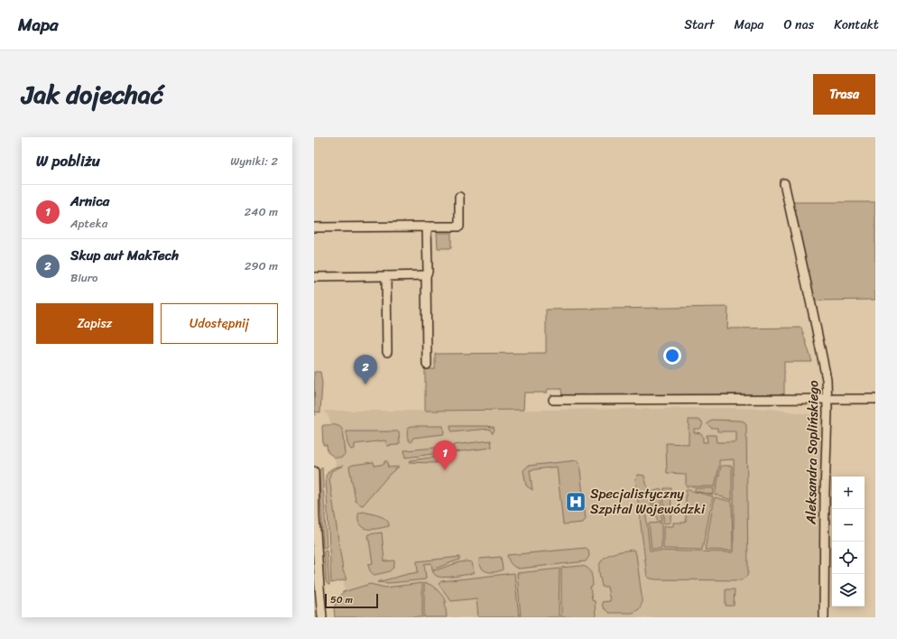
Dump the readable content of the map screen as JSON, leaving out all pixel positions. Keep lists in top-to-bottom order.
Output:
{
  "streets": {
    "street": ["Aleksandra Soplińskiego"]
  },
  "places": {
    "hospital": ["Specjalistyczny Szpital Wojewódzki"]
  },
  "scale_bar": "50 m",
  "page": {
    "header": "Mapa",
    "nav": [
      "Start",
      "Mapa",
      "O nas",
      "Kontakt"
    ],
    "title": "Jak dojechać",
    "buttons": [
      "Trasa",
      ["Zapisz", "Udostępnij"]
    ],
    "heading": ["W pobliżu", "Wyniki: 2"],
    "list": [
      {
        "mark": "1",
        "name": "Arnica",
        "note": "Apteka",
        "value": "240 m"
      },
      {
        "mark": "2",
        "name": "Skup aut MakTech",
        "note": "Biuro",
        "value": "290 m"
      }
    ],
    "pins": ["2", "1"],
    "map_buttons": ["+", "−"],
    "scale": "50 m"
  }
}
